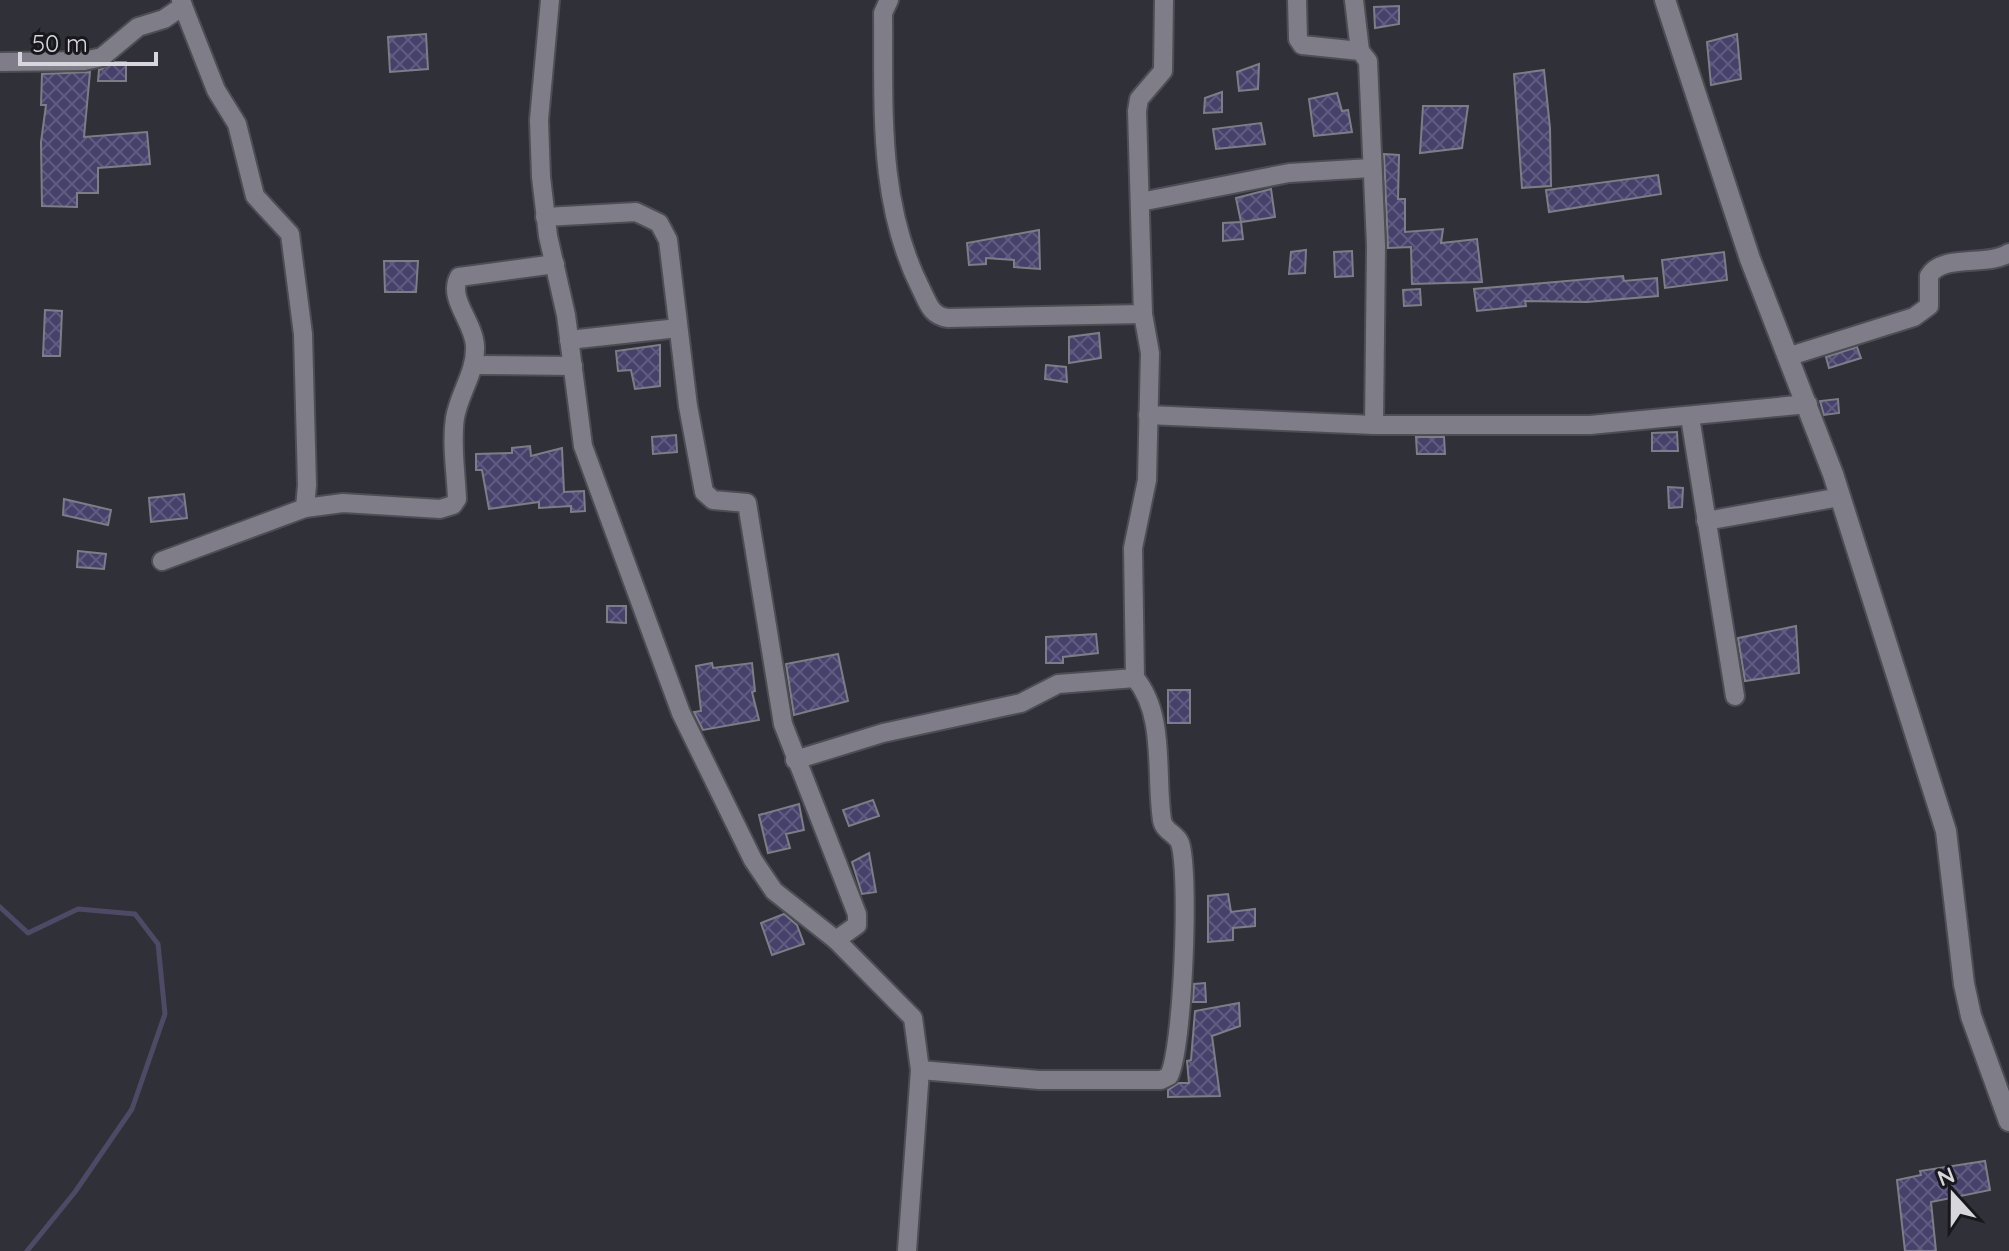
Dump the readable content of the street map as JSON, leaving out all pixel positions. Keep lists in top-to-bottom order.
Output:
{
  "scale_bar": "50 m",
  "north": "top"
}
